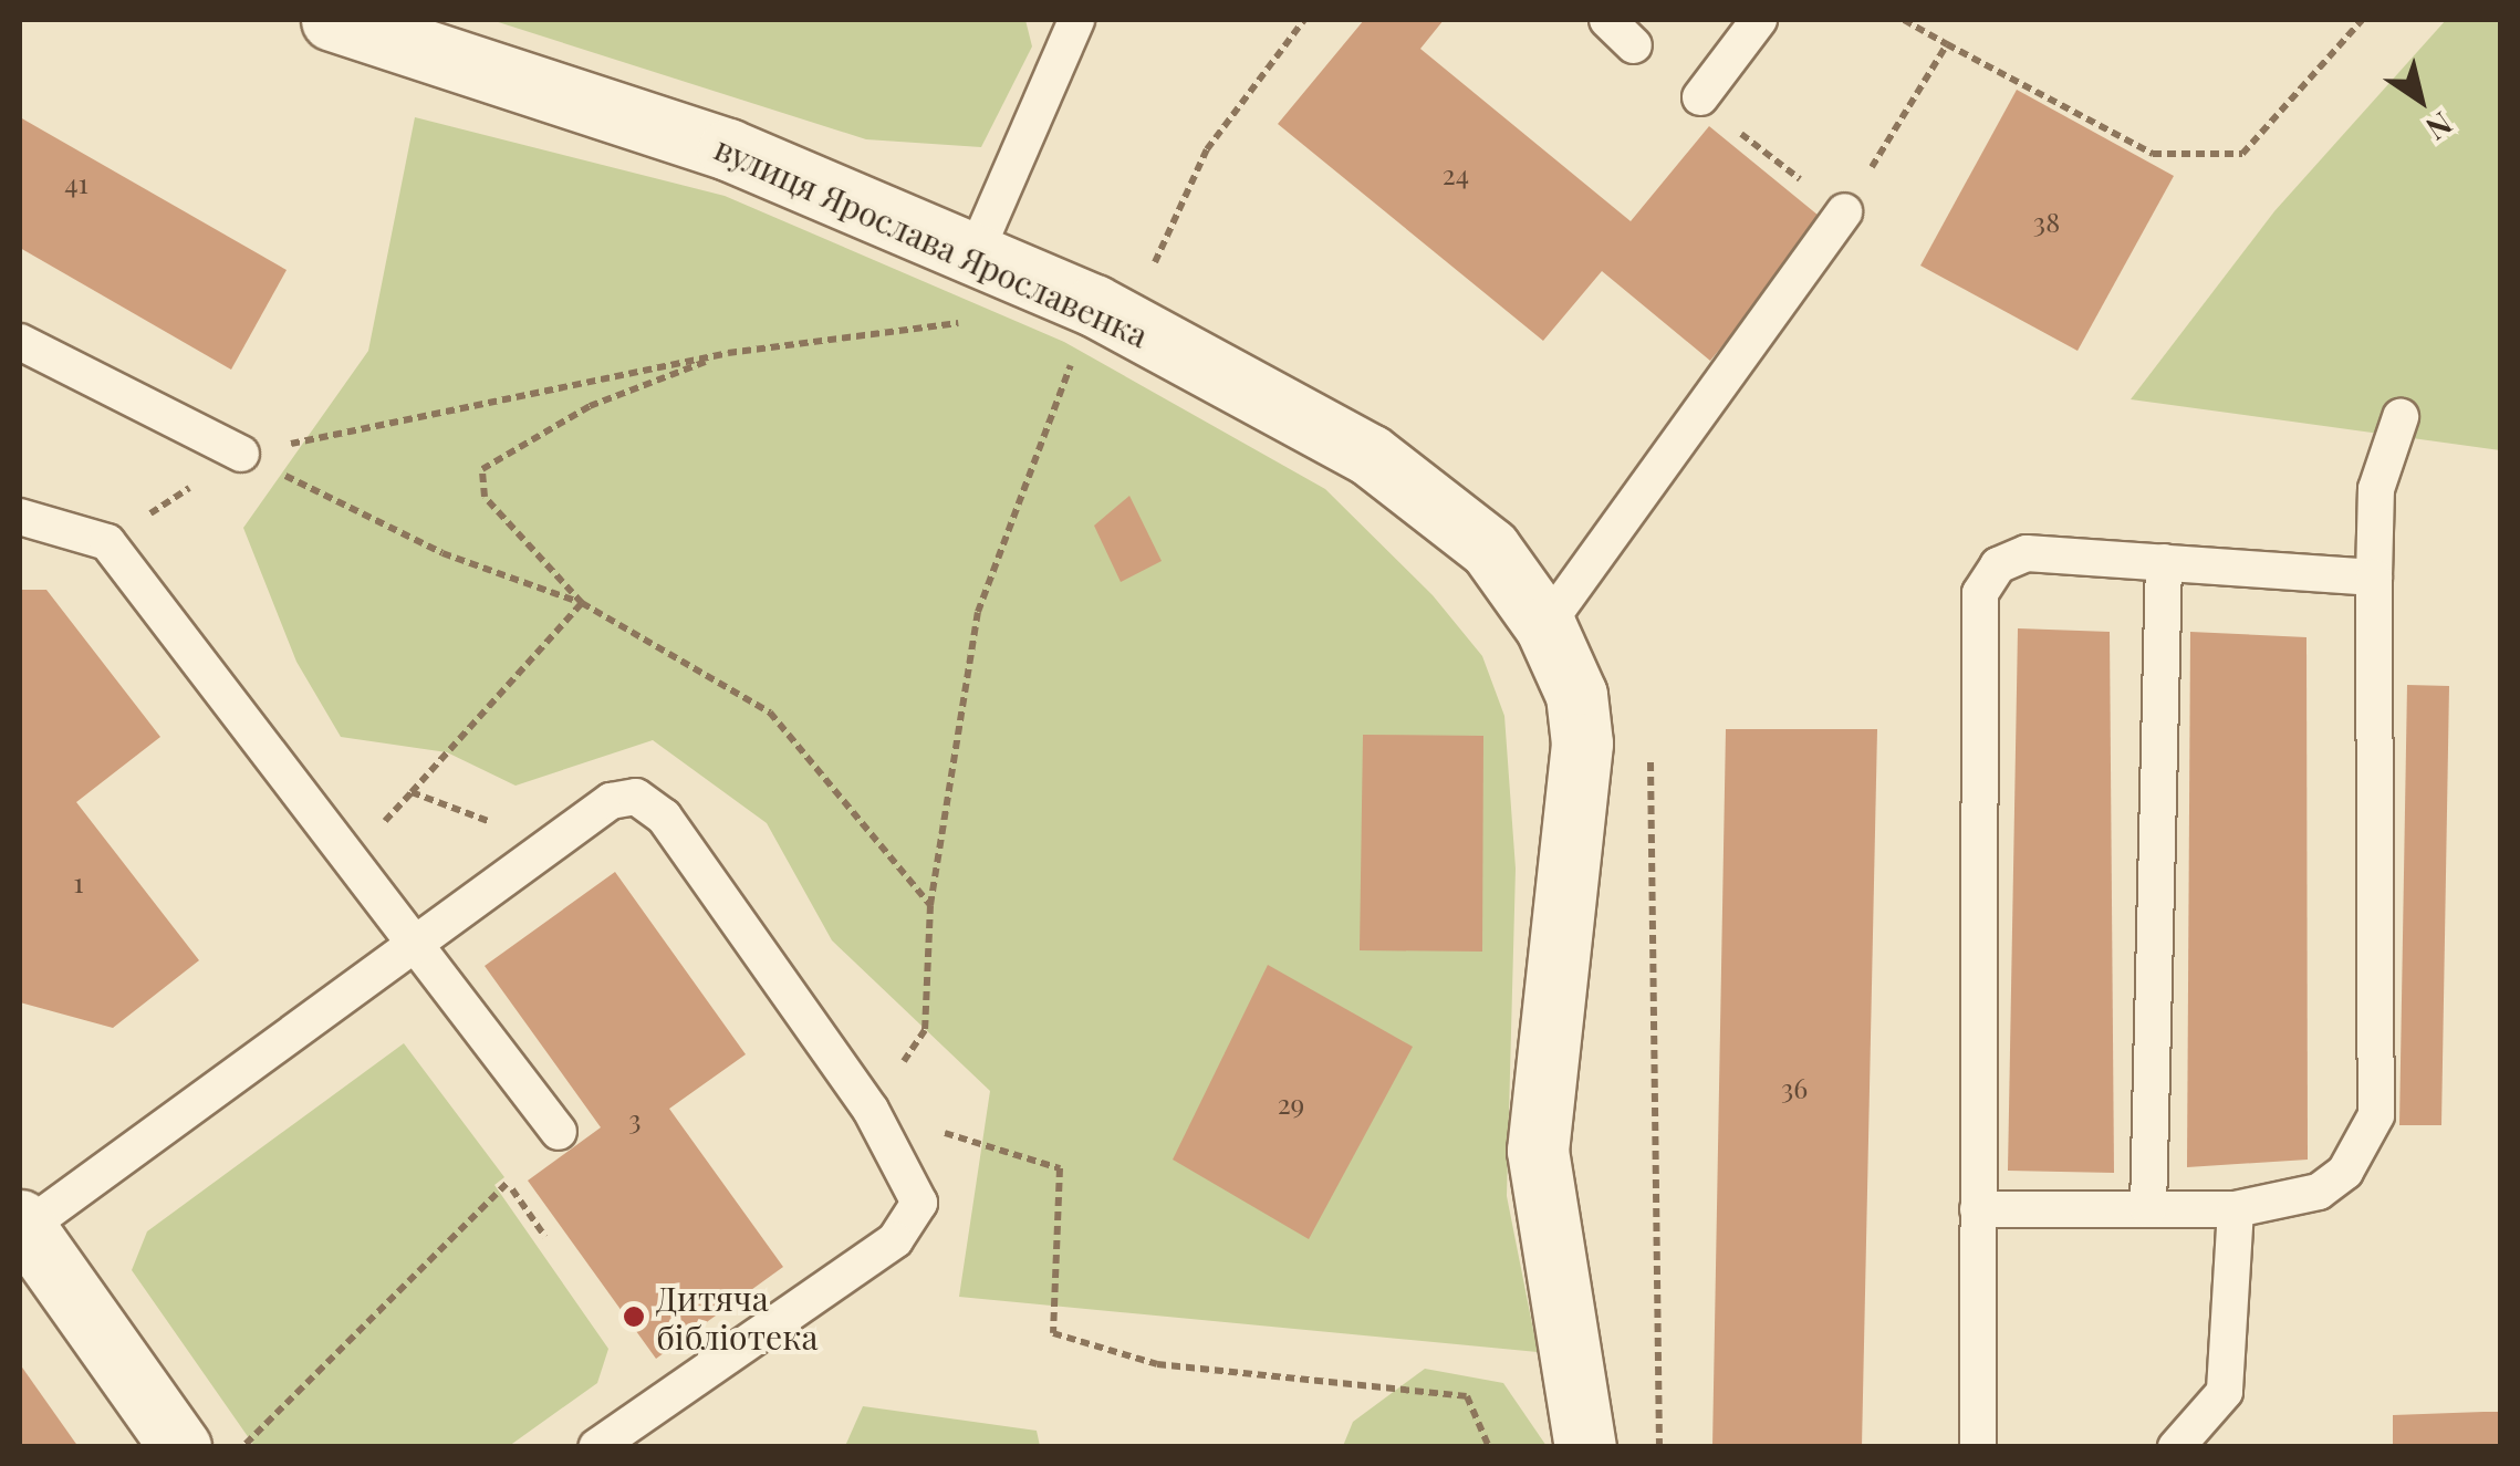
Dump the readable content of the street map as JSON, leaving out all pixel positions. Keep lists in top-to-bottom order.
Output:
{
  "streets": {
    "street": ["вулиця Ярослава Ярославенка"]
  },
  "places": ["Дитяча бібліотека"],
  "house_numbers": [
    "24",
    "41",
    "38",
    "1",
    "36",
    "29",
    "3"
  ],
  "north": "bottom right"
}
